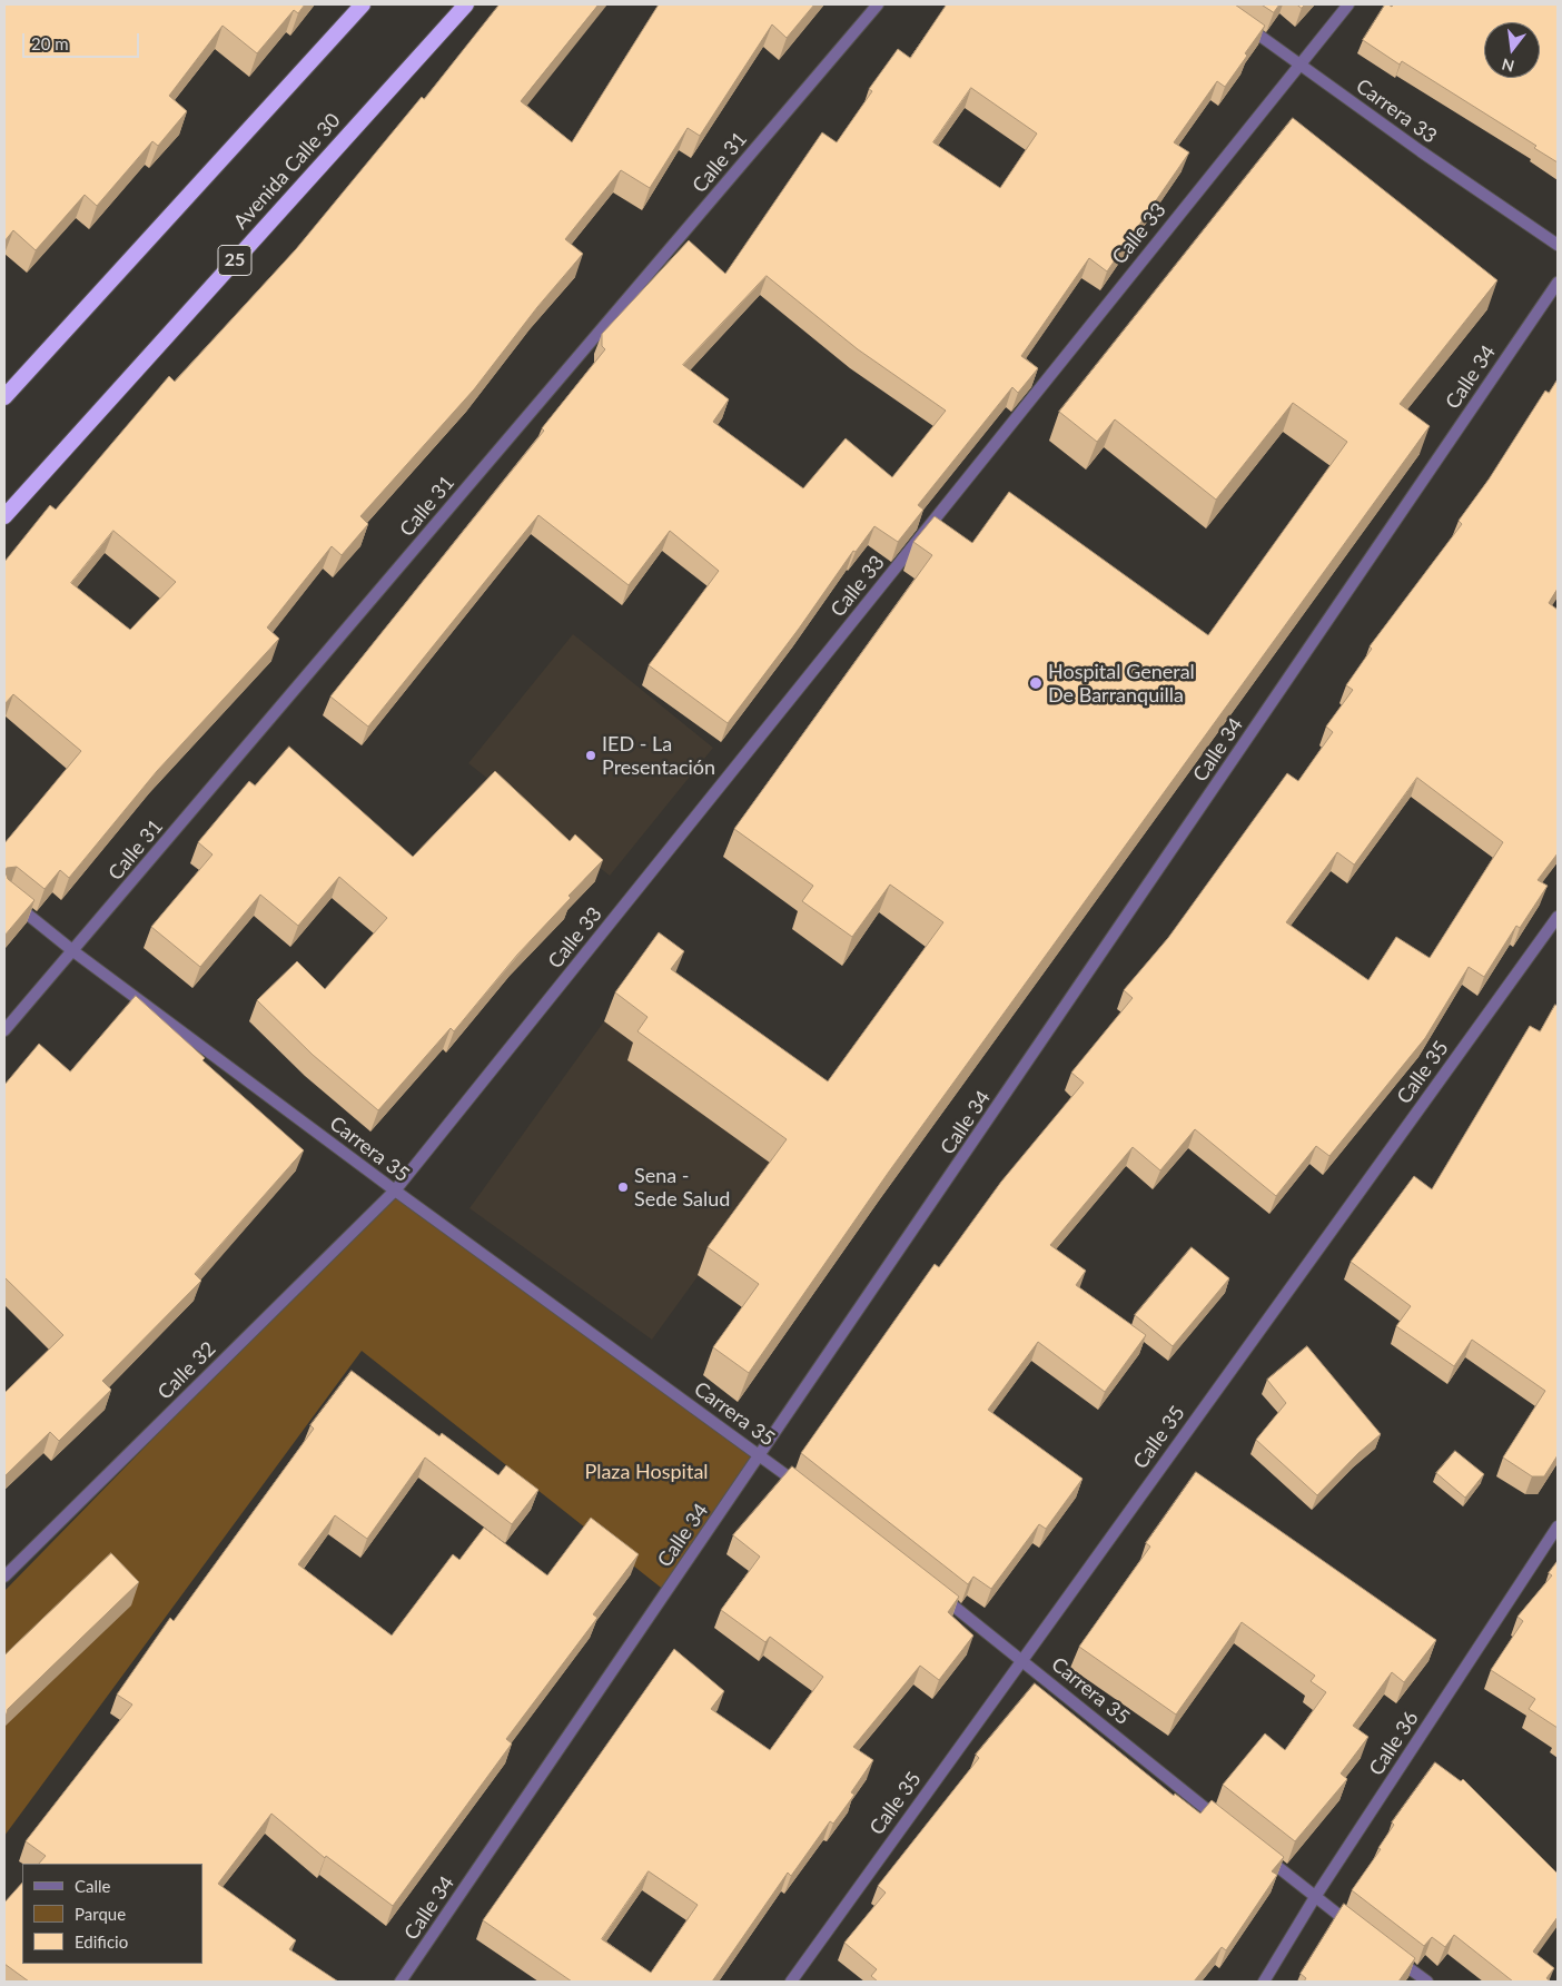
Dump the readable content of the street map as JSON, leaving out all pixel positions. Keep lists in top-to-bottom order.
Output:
{
  "streets": {
    "highway": ["Avenida Calle 30", "25"],
    "street": [
      "Carrera 33",
      "Calle 31",
      "Calle 33",
      "Calle 34",
      "Calle 35",
      "Carrera 35",
      "Calle 32",
      "Calle 36"
    ]
  },
  "crossings": [
    ["Carrera 33", "Calle 33"],
    ["Calle 31", "Carrera 35"],
    ["Calle 33", "Carrera 35"],
    ["Calle 33", "Calle 32"],
    ["Calle 34", "Carrera 35"],
    ["Calle 35", "Carrera 35"],
    ["Carrera 35", "Calle 32"]
  ],
  "parks": ["Plaza Hospital"],
  "places": ["Hospital General De Barranquilla", "IED - La Presentación", "Sena - Sede Salud"],
  "legend": ["Calle", "Parque", "Edificio"],
  "scale_bar": "20 m",
  "north": "bottom"
}
